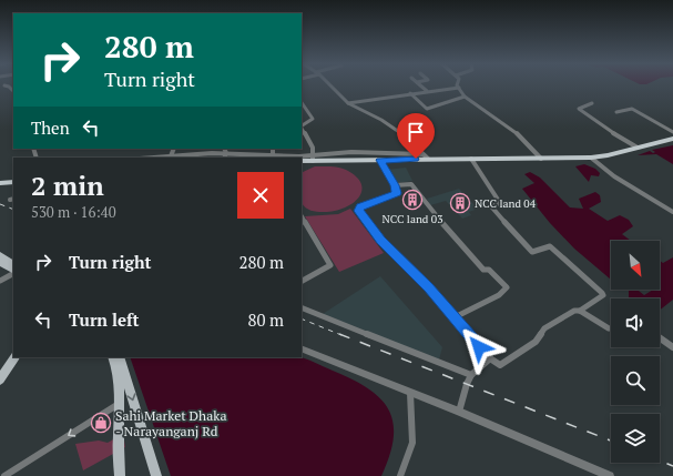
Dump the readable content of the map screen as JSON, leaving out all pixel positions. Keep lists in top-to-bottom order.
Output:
{
  "places": {
    "building": ["NCC land 03", "NCC land 04"],
    "shop": ["Sahi Market Dhaka - Narayanganj Rd"]
  },
  "north": "bottom right",
  "page": {
    "turn": ["280 m", "Turn right"],
    "then": "Then",
    "heading": ["2 min", "530 m · 16:40"],
    "list": [
      {
        "name": "Turn right",
        "value": "280 m"
      },
      {
        "name": "Turn left",
        "value": "80 m"
      }
    ]
  }
}
